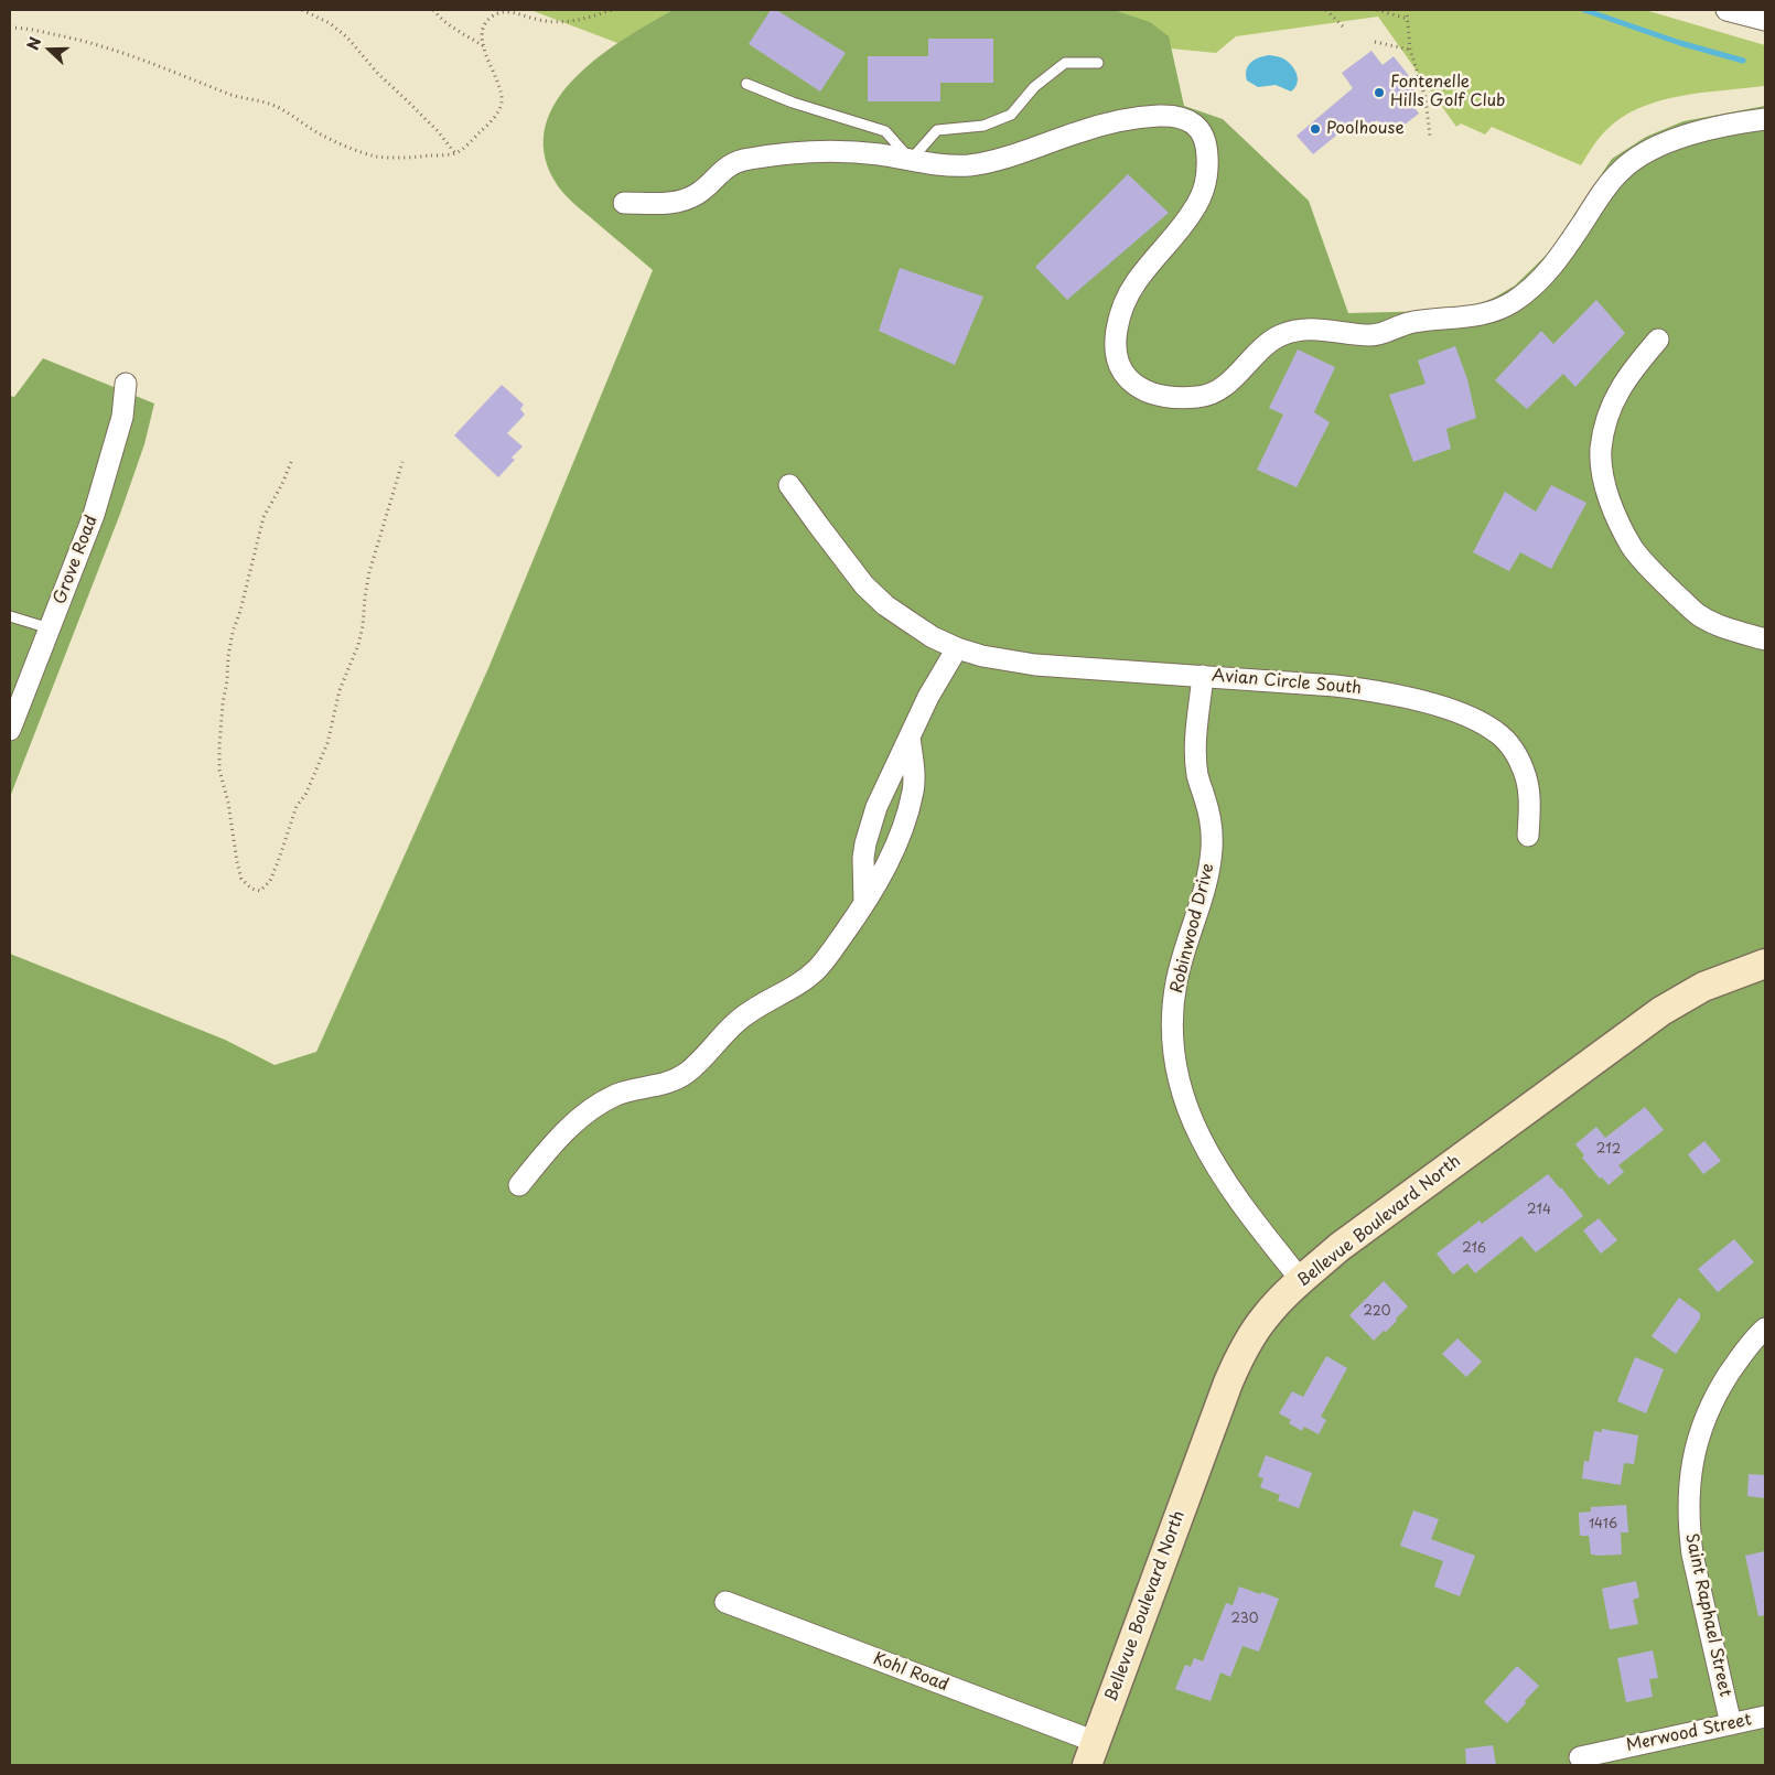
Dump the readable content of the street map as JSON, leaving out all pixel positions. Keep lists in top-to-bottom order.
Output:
{
  "streets": {
    "main road": ["Bellevue Boulevard North"],
    "street": [
      "Grove Road",
      "Avian Circle South",
      "Robinwood Drive",
      "Saint Raphael Street",
      "Kohl Road",
      "Merwood Street"
    ]
  },
  "crossings": [
    ["Avian Circle South", "Robinwood Drive"],
    ["Robinwood Drive", "Bellevue Boulevard North"],
    ["Bellevue Boulevard North", "Kohl Road"],
    ["Saint Raphael Street", "Merwood Street"]
  ],
  "places": ["Fontenelle Hills Golf Club", "Poolhouse"],
  "house_numbers": [
    "212",
    "214",
    "216",
    "220",
    "1416",
    "230"
  ],
  "north": "left"
}
